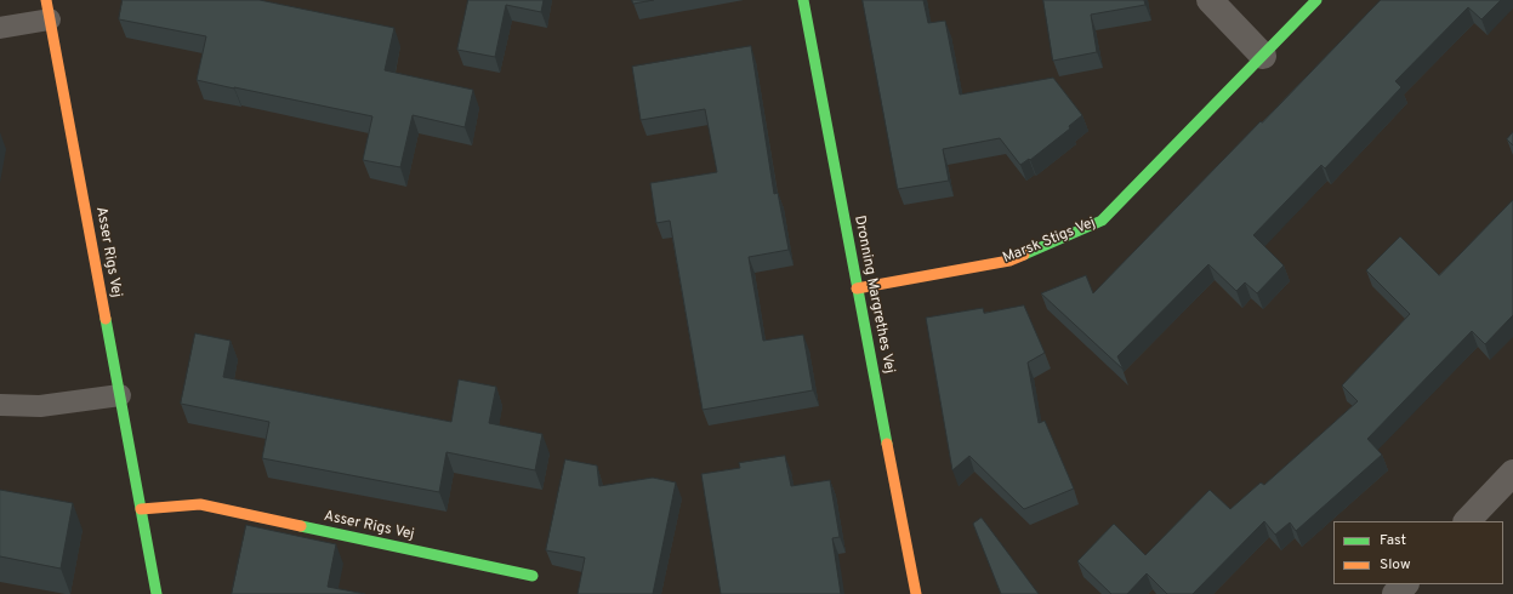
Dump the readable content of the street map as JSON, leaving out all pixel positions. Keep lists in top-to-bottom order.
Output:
{
  "streets": {
    "street": ["Marsk Stigs Vej", "Asser Rigs Vej", "Dronning Margrethes Vej"]
  },
  "crossings": [
    ["Marsk Stigs Vej", "Dronning Margrethes Vej"]
  ],
  "legend": ["Fast", "Slow"]
}
